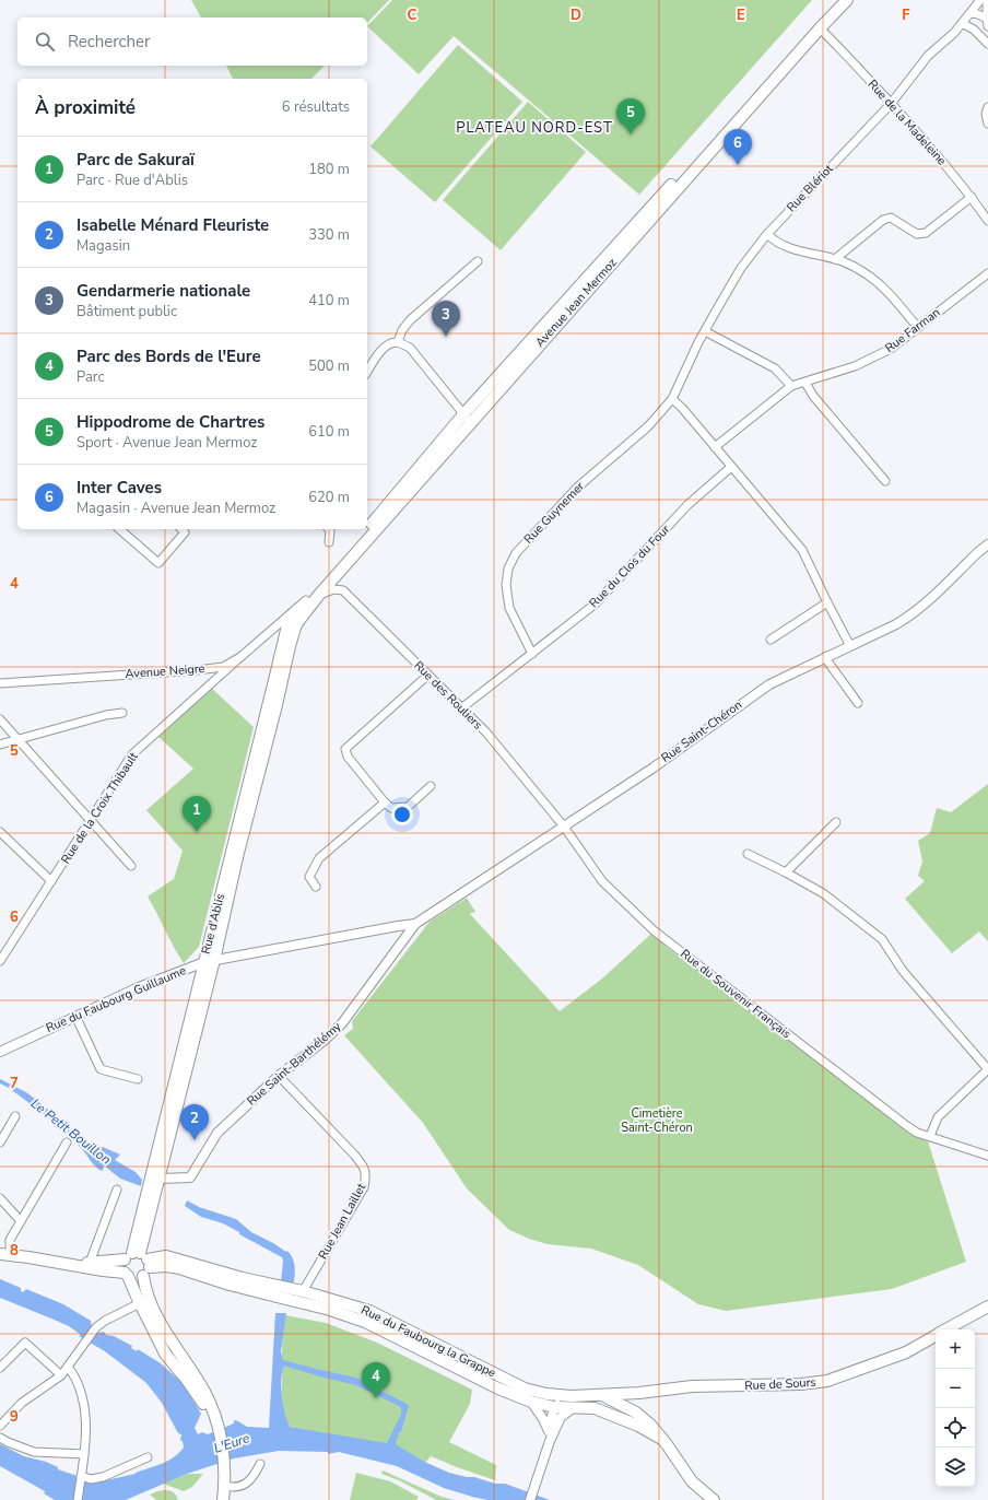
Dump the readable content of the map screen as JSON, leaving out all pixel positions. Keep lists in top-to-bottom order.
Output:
{
  "streets": {
    "main road": [
      "Avenue Jean Mermoz",
      "Rue d'Ablis",
      "Rue du Faubourg la Grappe",
      "Rue de Sours"
    ],
    "street": [
      "Rue de la Madeleine",
      "Rue Blériot",
      "Rue Farman",
      "Rue Guynemer",
      "Rue du Clos du Four",
      "Avenue Neigre",
      "Rue des Rouliers",
      "Rue Saint-Chéron",
      "Rue de la Croix Thibault",
      "Rue du Souvenir Français",
      "Rue du Faubourg Guillaume",
      "Rue Saint-Barthélémy",
      "Rue Jean Laillet"
    ]
  },
  "crossings": [
    ["Rue de la Madeleine", "Rue Blériot"],
    ["Rue de la Madeleine", "Avenue Jean Mermoz"],
    ["Rue Blériot", "Rue Guynemer"],
    ["Avenue Jean Mermoz", "Avenue Neigre"],
    ["Avenue Jean Mermoz", "Rue des Rouliers"],
    ["Avenue Jean Mermoz", "Rue d'Ablis"],
    ["Rue Guynemer", "Rue du Clos du Four"],
    ["Rue du Clos du Four", "Rue des Rouliers"],
    ["Avenue Neigre", "Rue de la Croix Thibault"],
    ["Avenue Neigre", "Rue d'Ablis"],
    ["Rue des Rouliers", "Rue Saint-Chéron"],
    ["Rue des Rouliers", "Rue du Souvenir Français"],
    ["Rue Saint-Chéron", "Rue du Souvenir Français"],
    ["Rue Saint-Chéron", "Rue du Faubourg Guillaume"],
    ["Rue Saint-Chéron", "Rue Saint-Barthélémy"],
    ["Rue d'Ablis", "Rue du Faubourg Guillaume"],
    ["Rue d'Ablis", "Rue Saint-Barthélémy"],
    ["Rue d'Ablis", "Rue du Faubourg la Grappe"],
    ["Rue du Faubourg Guillaume", "Rue Saint-Barthélémy"],
    ["Rue Saint-Barthélémy", "Rue Jean Laillet"],
    ["Rue Jean Laillet", "Rue du Faubourg la Grappe"],
    ["Rue du Faubourg la Grappe", "Rue de Sours"]
  ],
  "districts": ["PLATEAU NORD-EST"],
  "water": ["Le Petit Bouillon", "L'Eure"],
  "parks": ["Cimetière Saint-Chéron"],
  "page": {
    "search": "Rechercher",
    "heading": ["À proximité", "6 résultats"],
    "pins": [
      "5",
      "6",
      "3",
      "1",
      "2",
      "4"
    ],
    "list": [
      {
        "mark": "1",
        "name": "Parc de Sakuraï",
        "note": "Parc · Rue d'Ablis",
        "value": "180 m"
      },
      {
        "mark": "2",
        "name": "Isabelle Ménard Fleuriste",
        "note": "Magasin",
        "value": "330 m"
      },
      {
        "mark": "3",
        "name": "Gendarmerie nationale",
        "note": "Bâtiment public",
        "value": "410 m"
      },
      {
        "mark": "4",
        "name": "Parc des Bords de l'Eure",
        "note": "Parc",
        "value": "500 m"
      },
      {
        "mark": "5",
        "name": "Hippodrome de Chartres",
        "note": "Sport · Avenue Jean Mermoz",
        "value": "610 m"
      },
      {
        "mark": "6",
        "name": "Inter Caves",
        "note": "Magasin · Avenue Jean Mermoz",
        "value": "620 m"
      }
    ],
    "map_buttons": ["+", "−"]
  },
  "grid": {
    "columns": [
      "C",
      "D",
      "E",
      "F"
    ],
    "rows": [
      "4",
      "5",
      "6",
      "7",
      "8",
      "9"
    ]
  }
}
